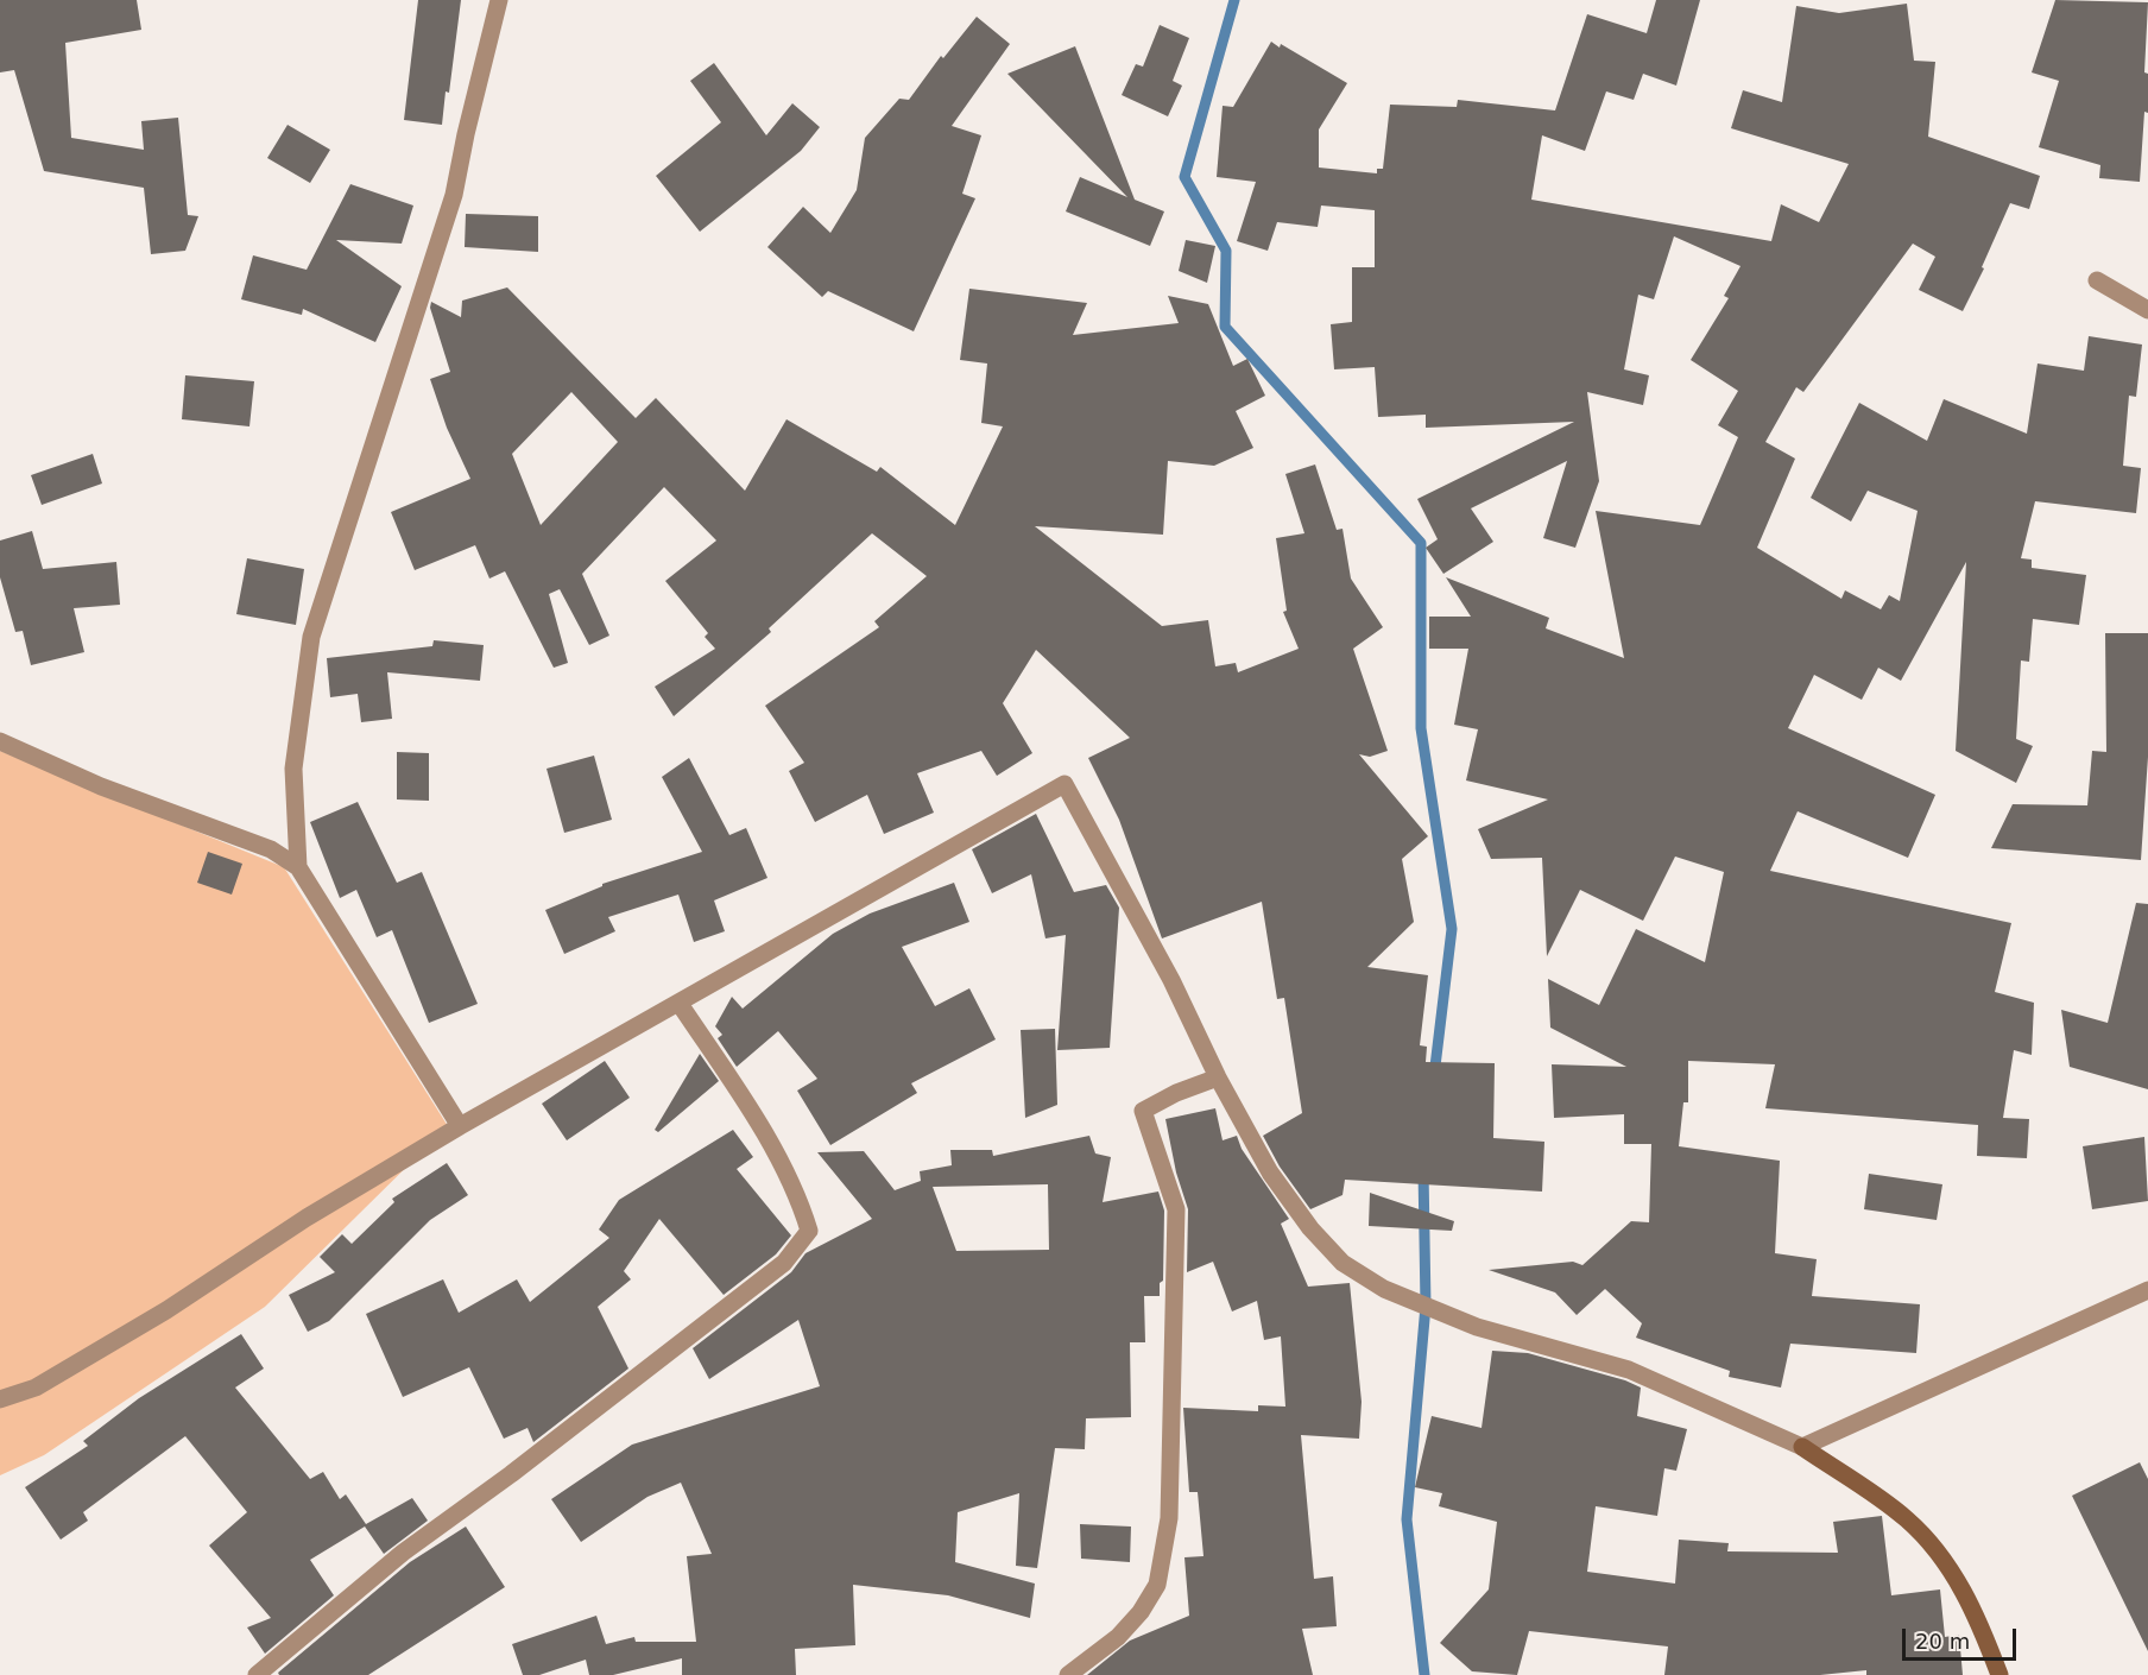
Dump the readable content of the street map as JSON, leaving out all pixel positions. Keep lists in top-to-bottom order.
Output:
{
  "scale_bar": "20 m"
}
